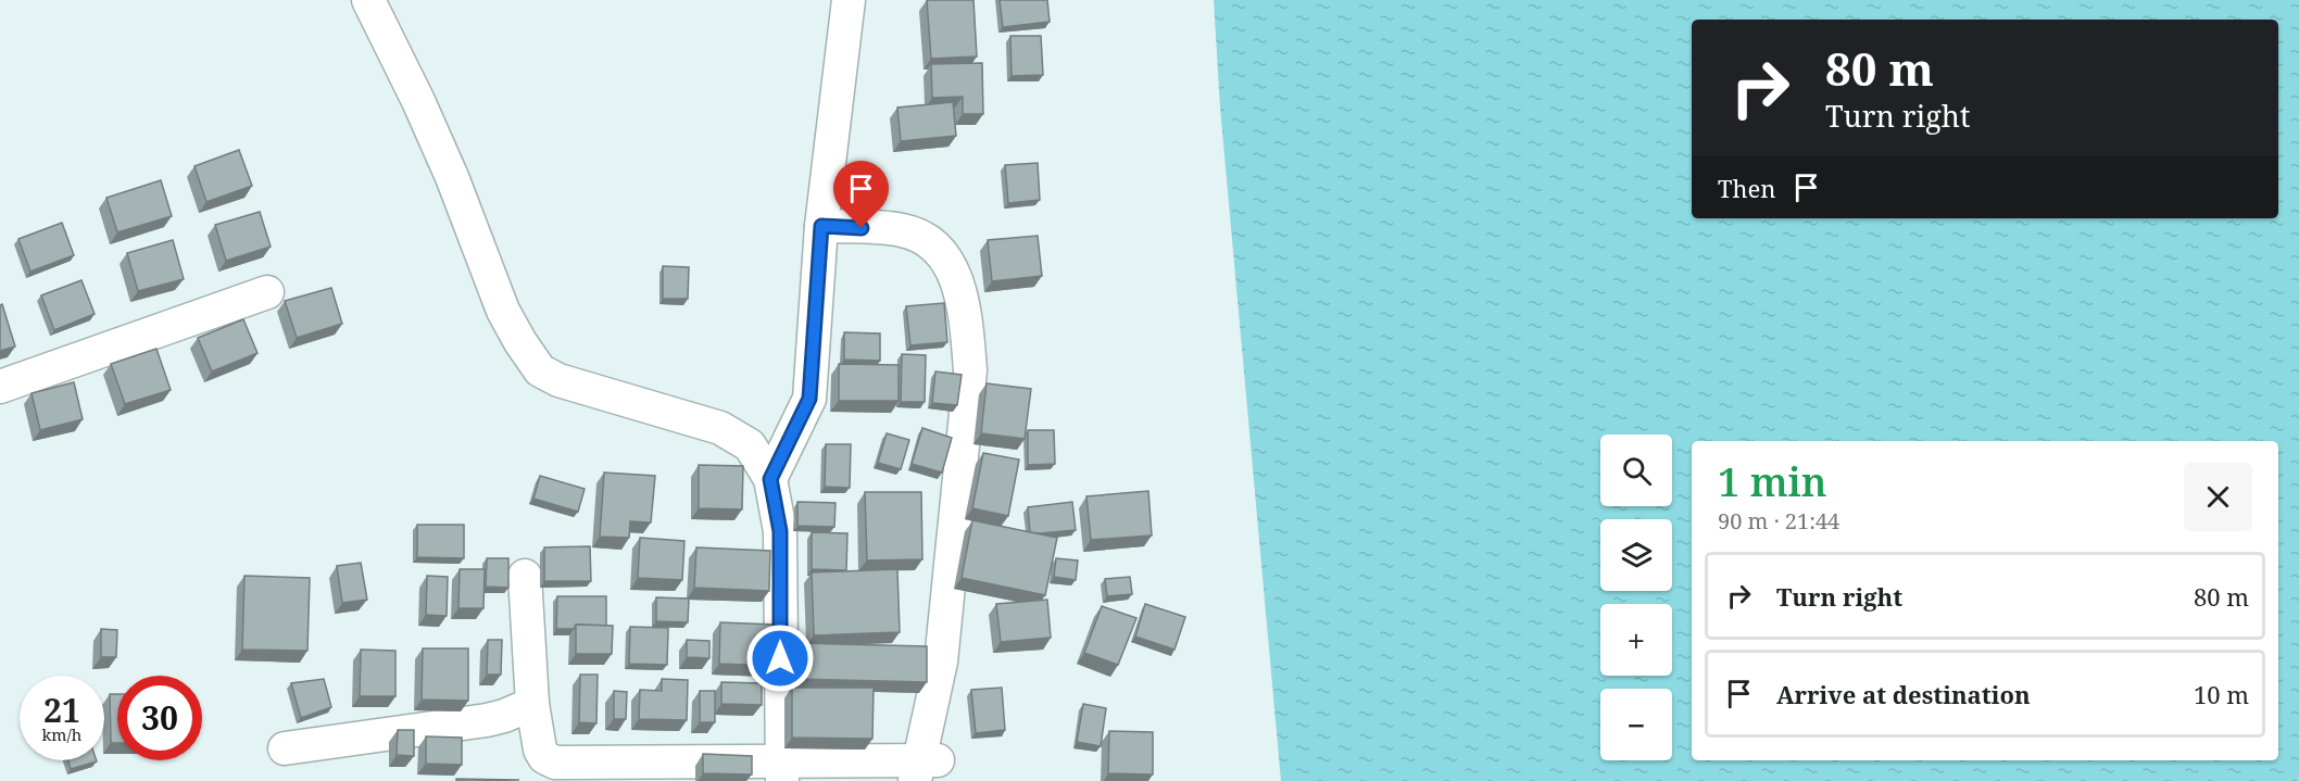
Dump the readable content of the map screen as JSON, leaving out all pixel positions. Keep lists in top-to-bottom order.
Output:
{
  "page": {
    "turn": ["80 m", "Turn right"],
    "then": "Then",
    "map_buttons": ["+", "−"],
    "heading": ["1 min", "90 m · 21:44"],
    "list": [
      {
        "name": "Turn right",
        "value": "80 m"
      },
      {
        "name": "Arrive at destination",
        "value": "10 m"
      }
    ],
    "speed": "21 km/h",
    "limit": "30"
  }
}
